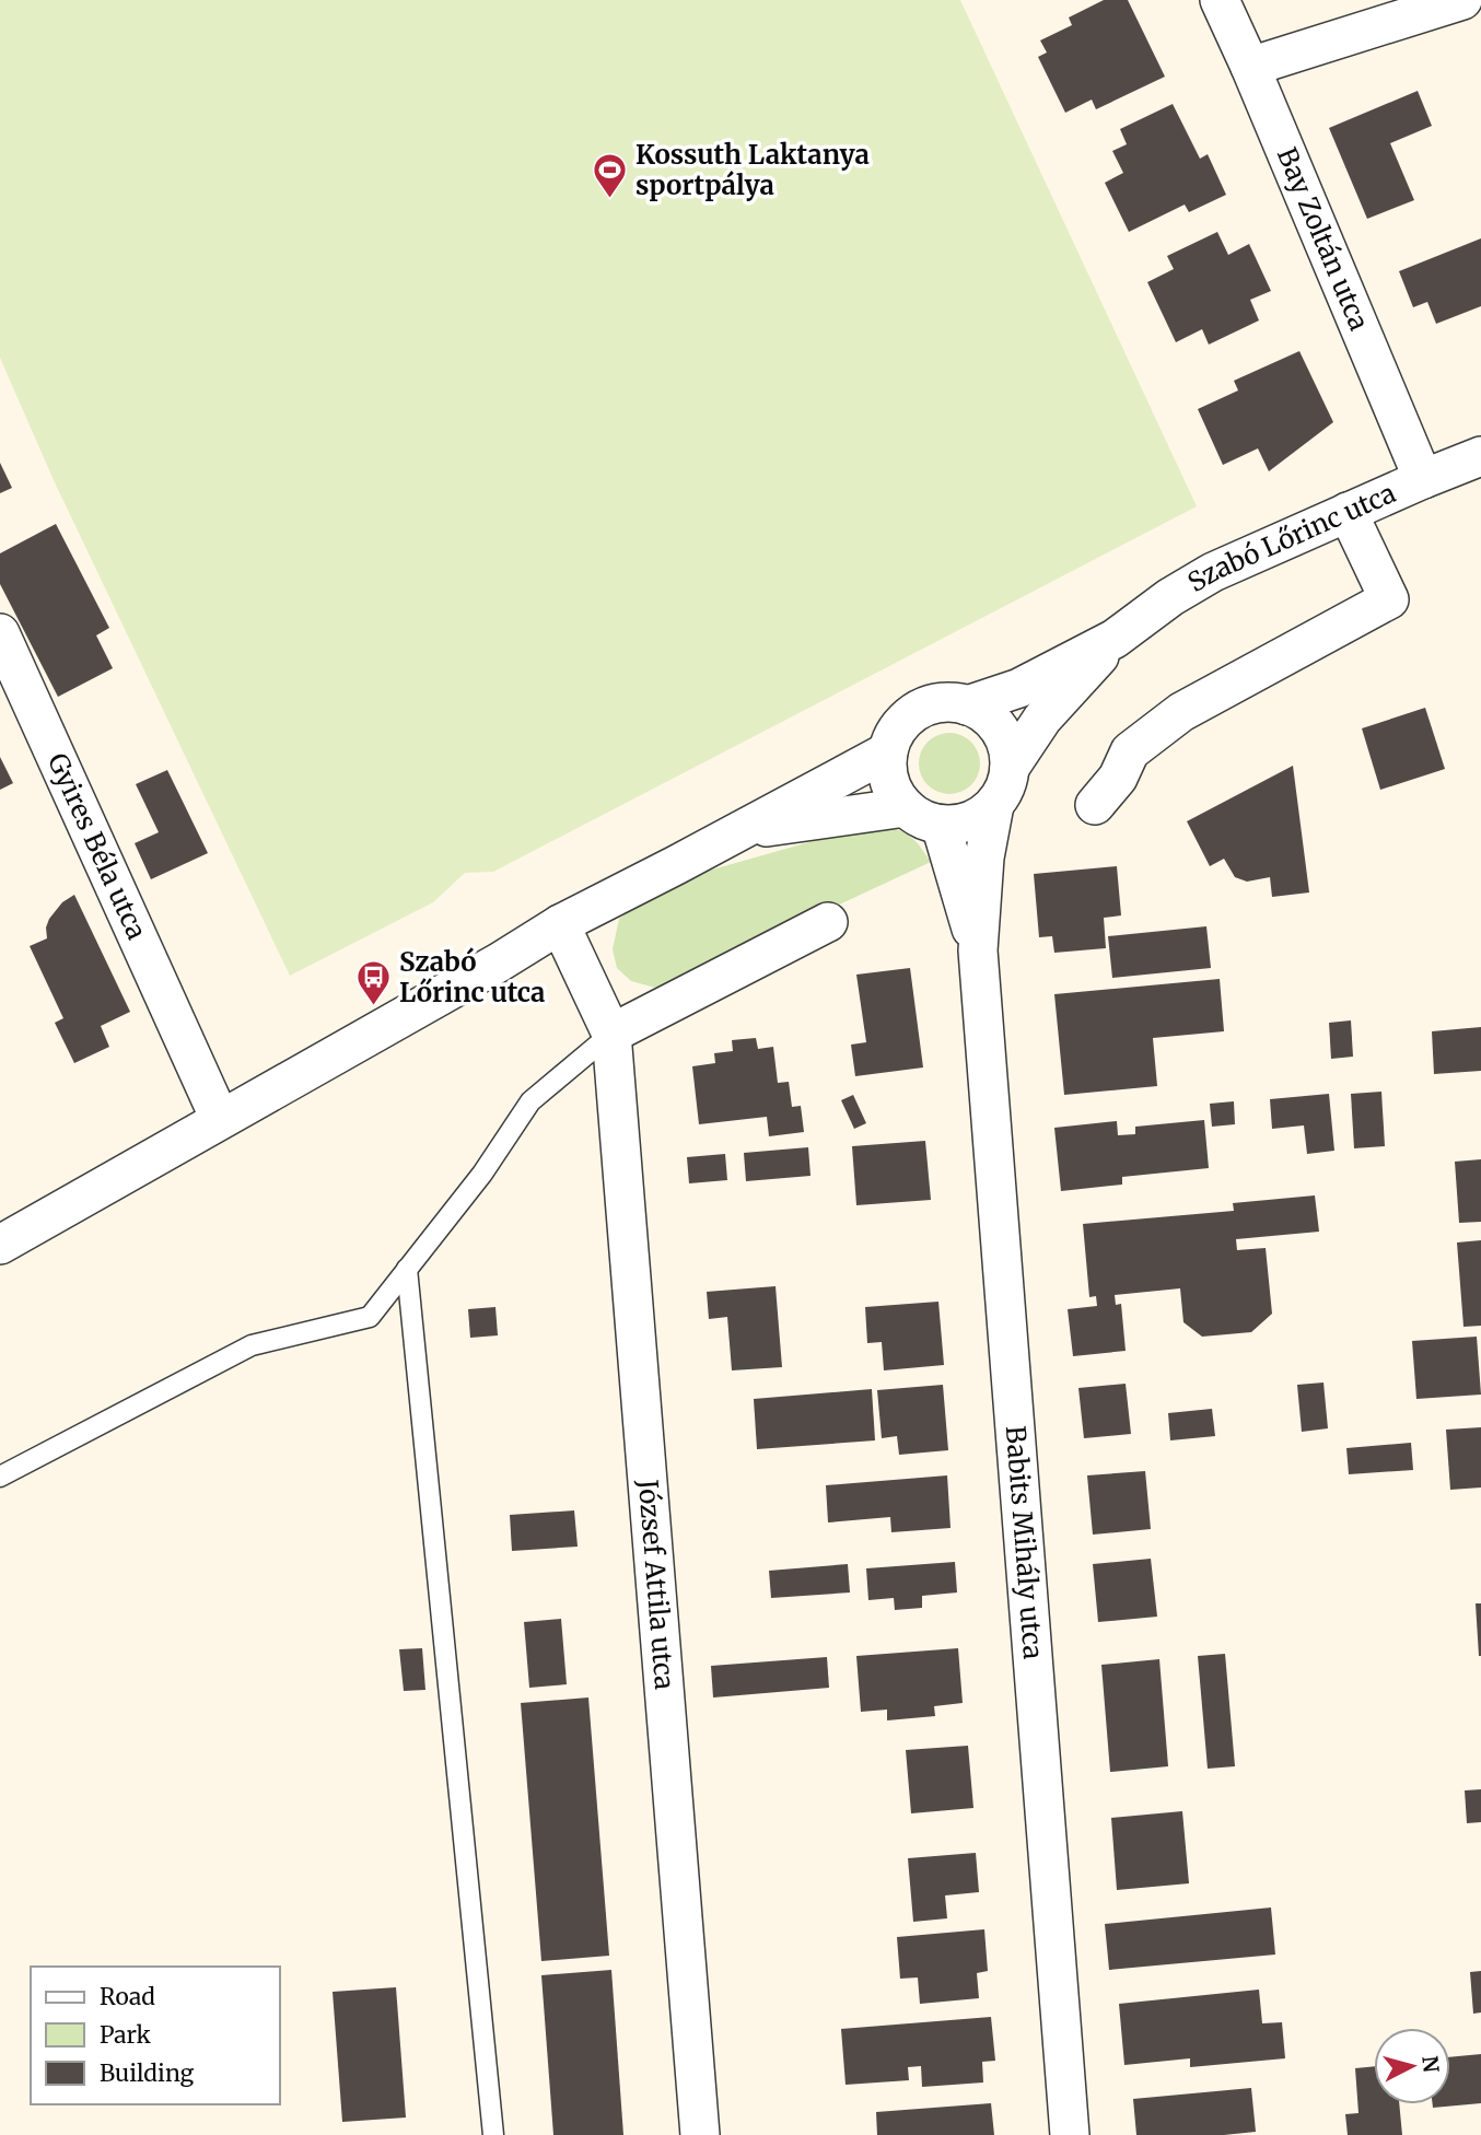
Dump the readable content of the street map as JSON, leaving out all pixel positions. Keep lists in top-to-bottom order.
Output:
{
  "streets": {
    "street": [
      "Bay Zoltán utca",
      "Szabó Lőrinc utca",
      "Gyires Béla utca",
      "Babits Mihály utca",
      "József Attila utca"
    ]
  },
  "crossings": [
    ["Bay Zoltán utca", "Szabó Lőrinc utca"],
    ["Szabó Lőrinc utca", "Babits Mihály utca"]
  ],
  "places": {
    "sports": ["Kossuth Laktanya sportpálya"],
    "bus stop": ["Szabó Lőrinc utca"]
  },
  "legend": ["Road", "Park", "Building"],
  "north": "right"
}
